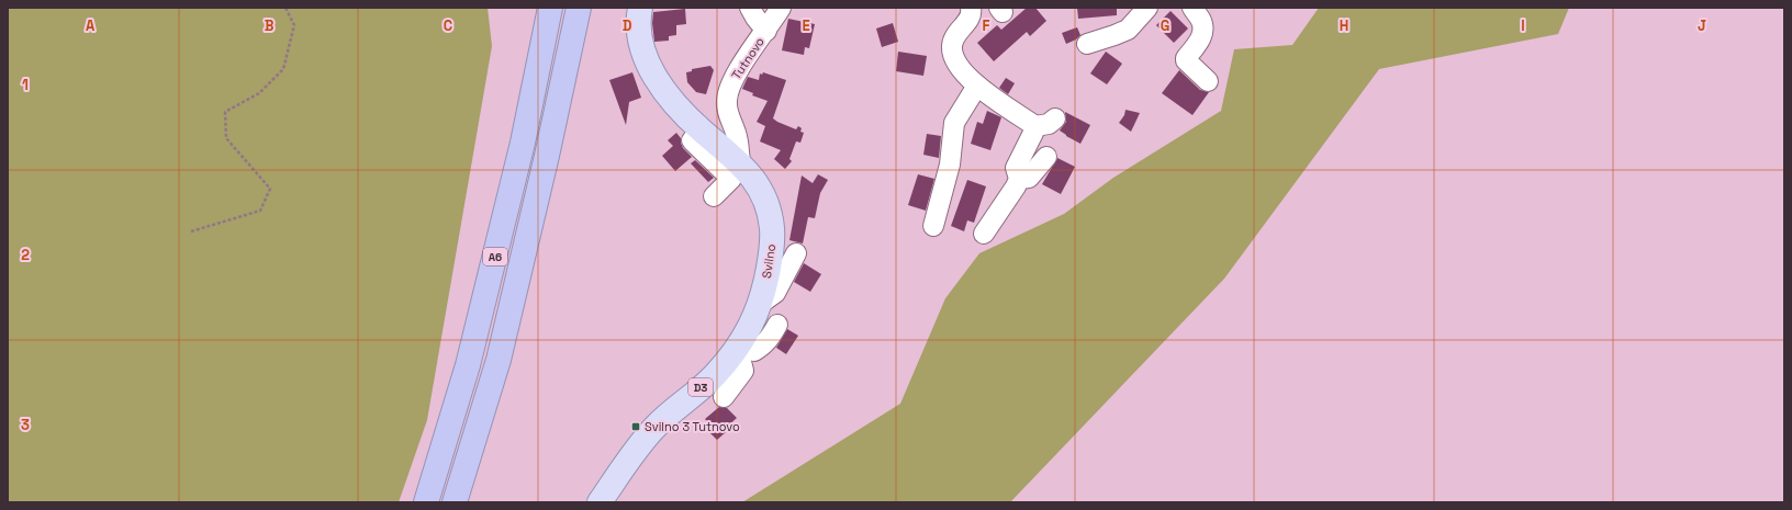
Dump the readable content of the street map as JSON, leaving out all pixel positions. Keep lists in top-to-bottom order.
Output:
{
  "streets": {
    "highway": ["A6"],
    "main road": ["Svilno", "D3"],
    "street": ["Tutnovo"]
  },
  "crossings": [
    ["Tutnovo", "Svilno"]
  ],
  "places": {
    "transit": ["Svilno 3 Tutnovo"]
  },
  "grid": {
    "columns": [
      "A",
      "B",
      "C",
      "D",
      "E",
      "F",
      "G",
      "H",
      "I",
      "J"
    ],
    "rows": ["1", "2", "3"]
  }
}
